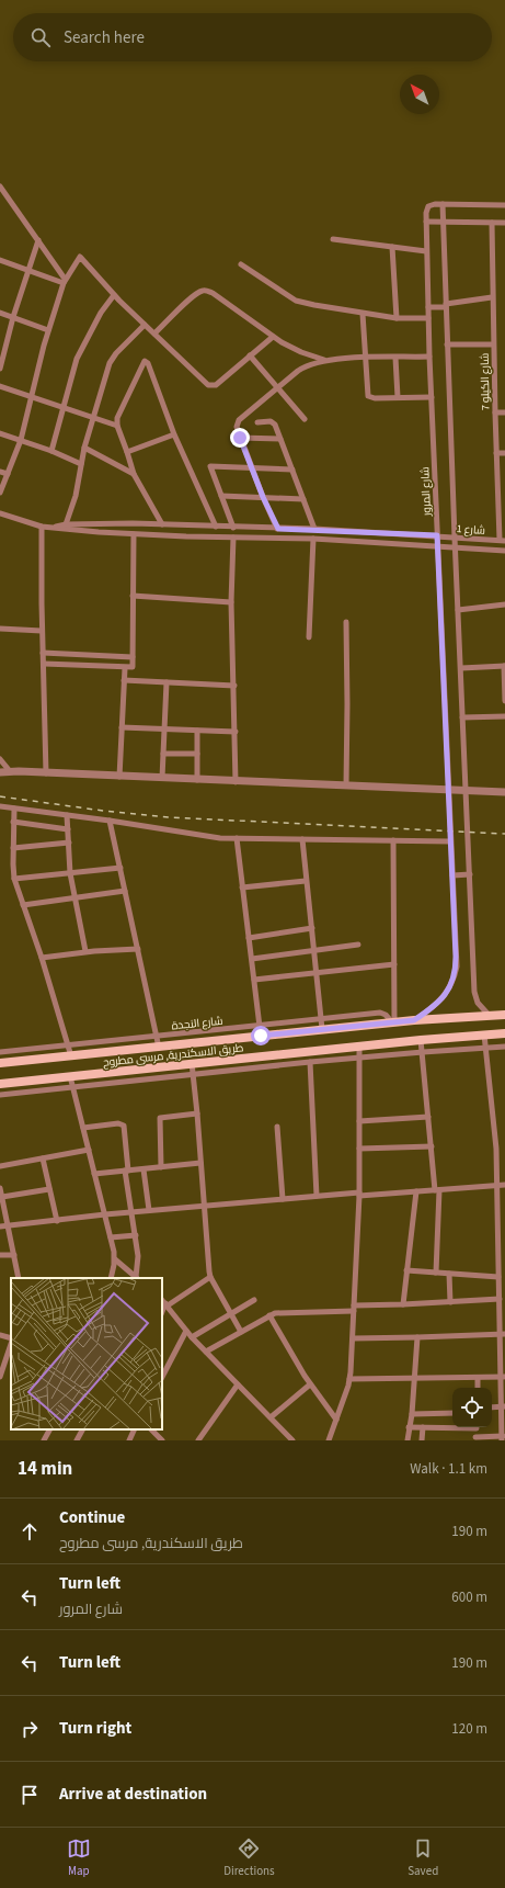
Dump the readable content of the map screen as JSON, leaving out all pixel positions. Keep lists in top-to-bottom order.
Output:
{
  "streets": {
    "main road": ["طريق الاسكندرية, مرسى مطروح"],
    "street": [
      "شارع الكيلو 7",
      "شارع المرور",
      "شارع 1",
      "شارع النجدة"
    ]
  },
  "crossings": [
    ["شارع الكيلو 7", "شارع 1"],
    ["شارع المرور", "شارع 1"],
    ["شارع المرور", "طريق الاسكندرية, مرسى مطروح"],
    ["شارع النجدة", "طريق الاسكندرية, مرسى مطروح"]
  ],
  "north": "top left",
  "page": {
    "search": "Search here",
    "heading": ["14 min", "Walk · 1.1 km"],
    "list": [
      ["Continue", "طريق الاسكندرية, مرسى مطروح", "190 m"],
      ["Turn left", "شارع المرور", "600 m"],
      ["Turn left", "190 m"],
      ["Turn right", "120 m"],
      "Arrive at destination"
    ],
    "nav": ["Map", "Directions", "Saved"]
  }
}
